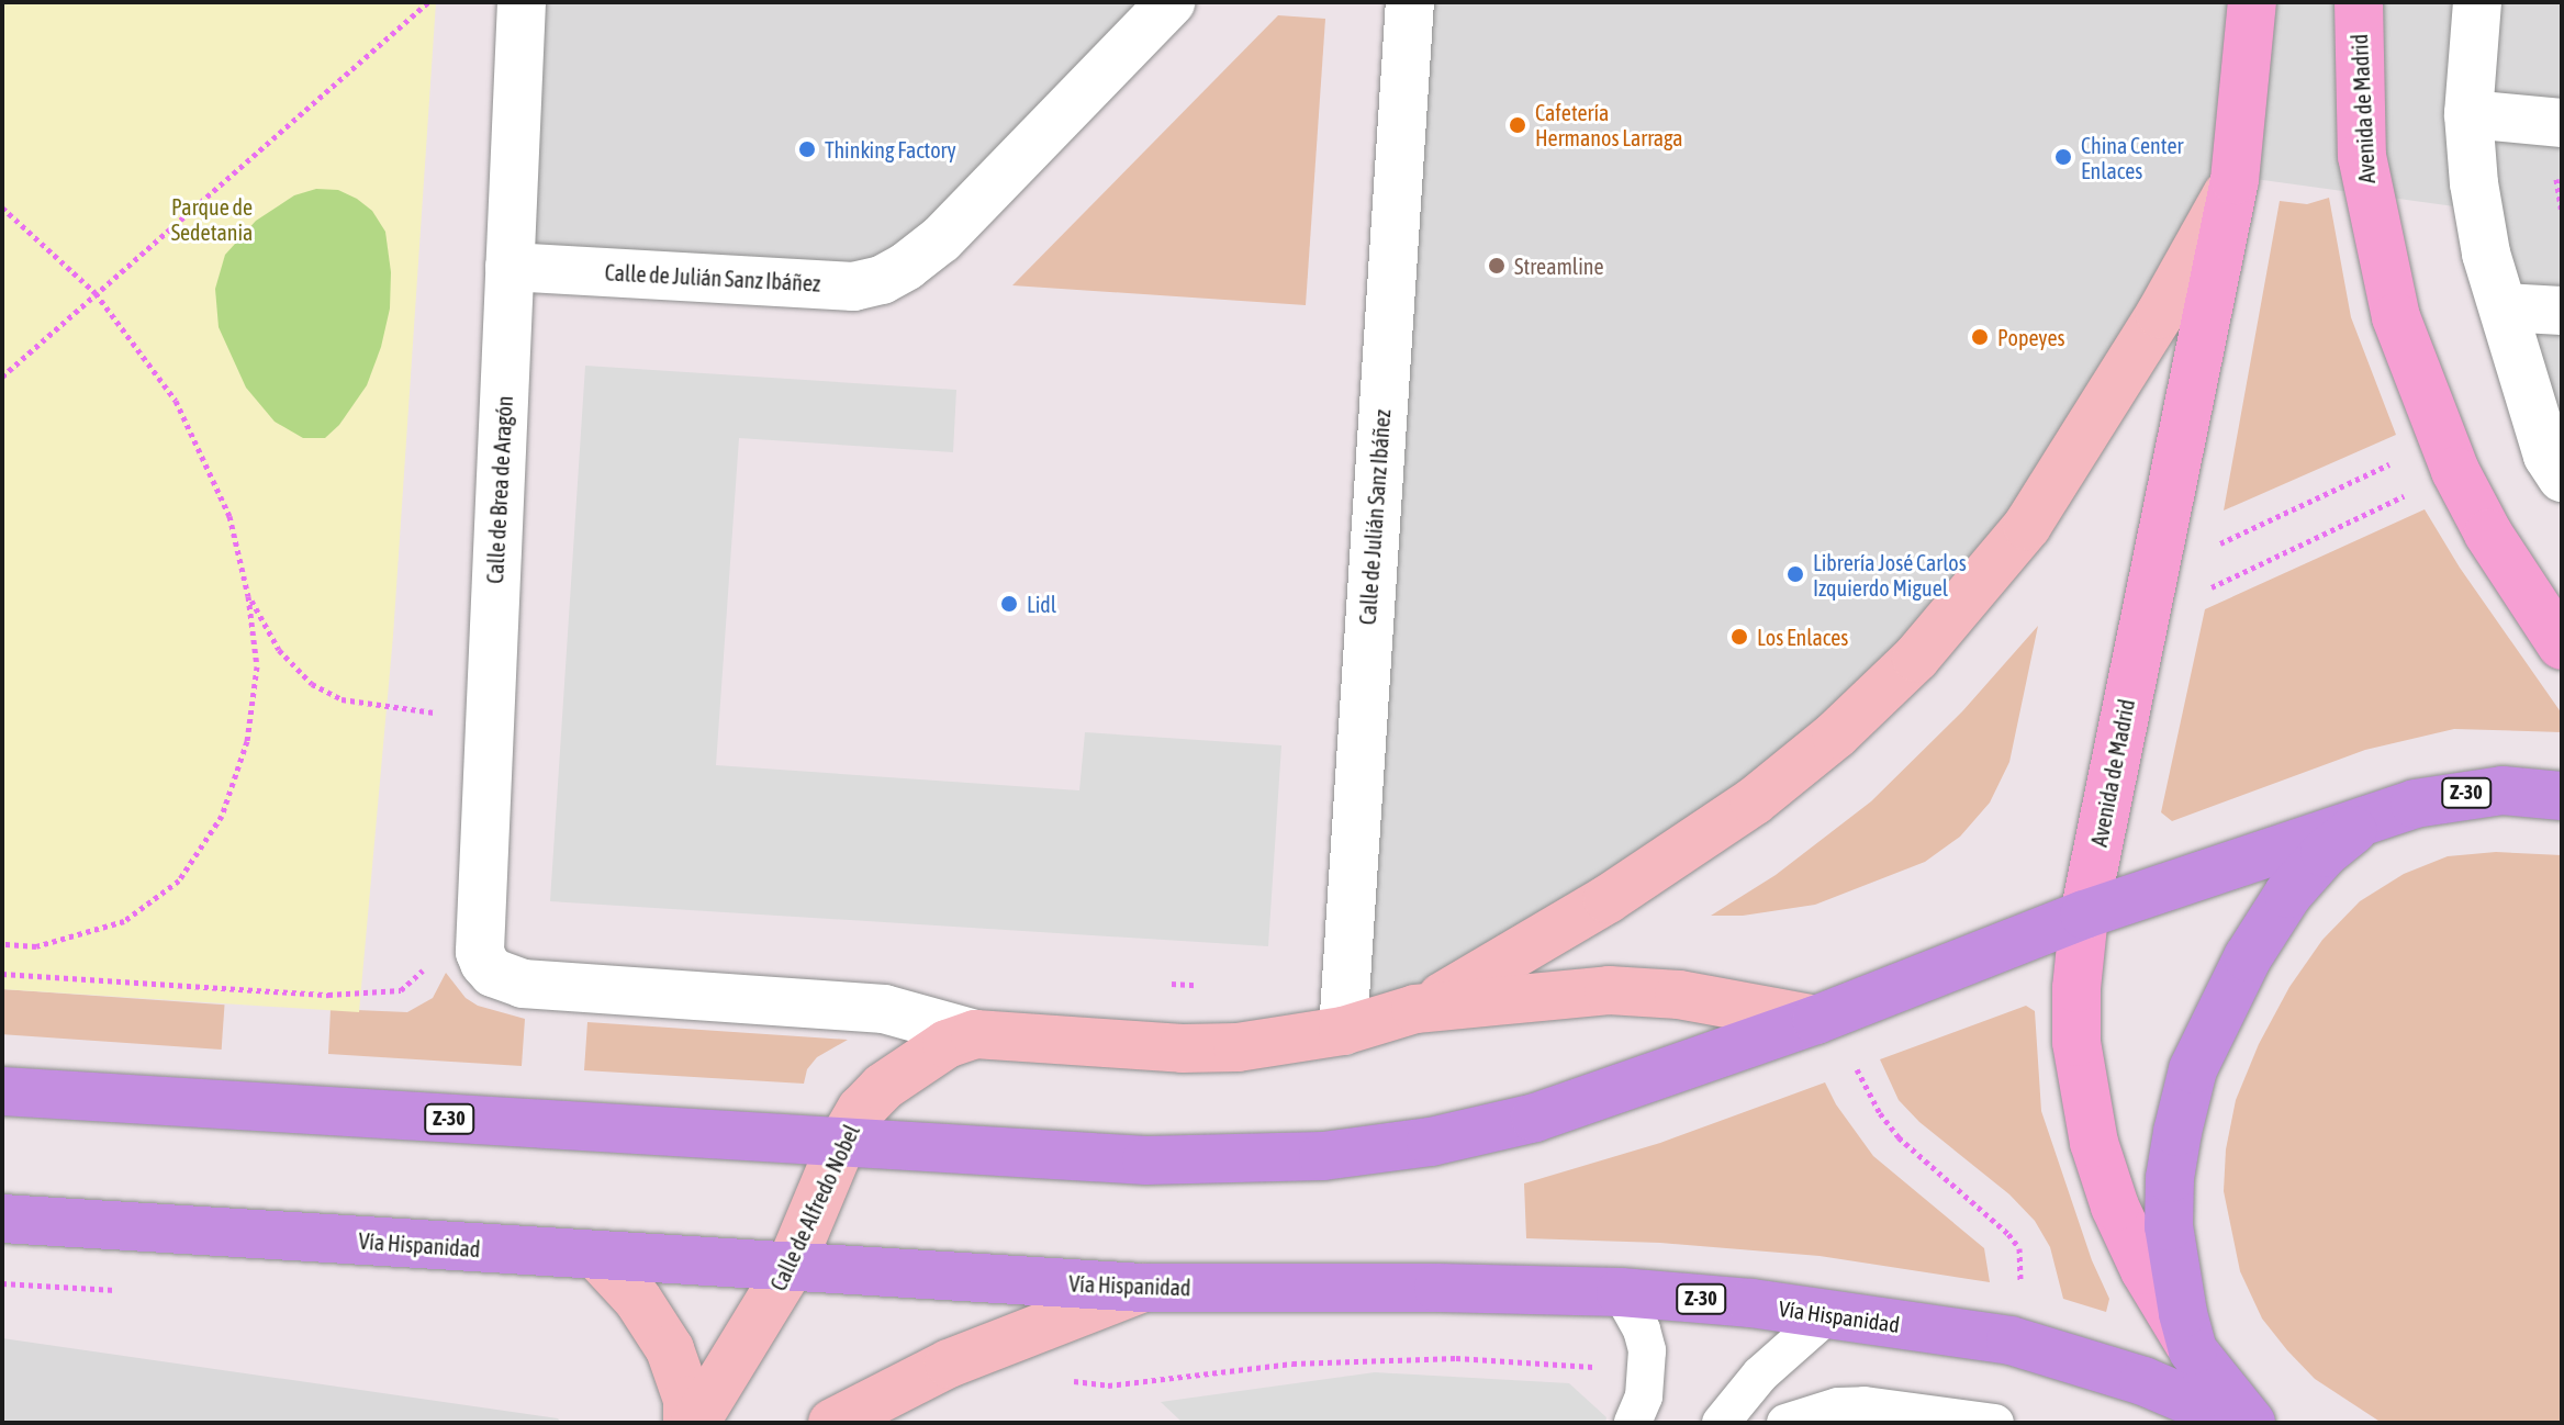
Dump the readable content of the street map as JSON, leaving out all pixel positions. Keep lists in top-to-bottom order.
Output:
{
  "streets": {
    "highway": ["Z-30", "Vía Hispanidad"],
    "main road": ["Avenida de Madrid"],
    "street": ["Calle de Julián Sanz Ibáñez", "Calle de Brea de Aragón", "Calle de Alfredo Nobel"]
  },
  "crossings": [
    ["Avenida de Madrid", "Z-30"],
    ["Calle de Julián Sanz Ibáñez", "Calle de Brea de Aragón"],
    ["Z-30", "Calle de Alfredo Nobel"],
    ["Calle de Alfredo Nobel", "Vía Hispanidad"]
  ],
  "parks": ["Parque de Sedetania"],
  "places": [
    "Cafetería Hermanos Larraga",
    "Thinking Factory",
    "China Center Enlaces",
    "Streamline",
    "Popeyes",
    "Librería José Carlos Izquierdo Miguel",
    "Lidl",
    "Los Enlaces"
  ]
}
